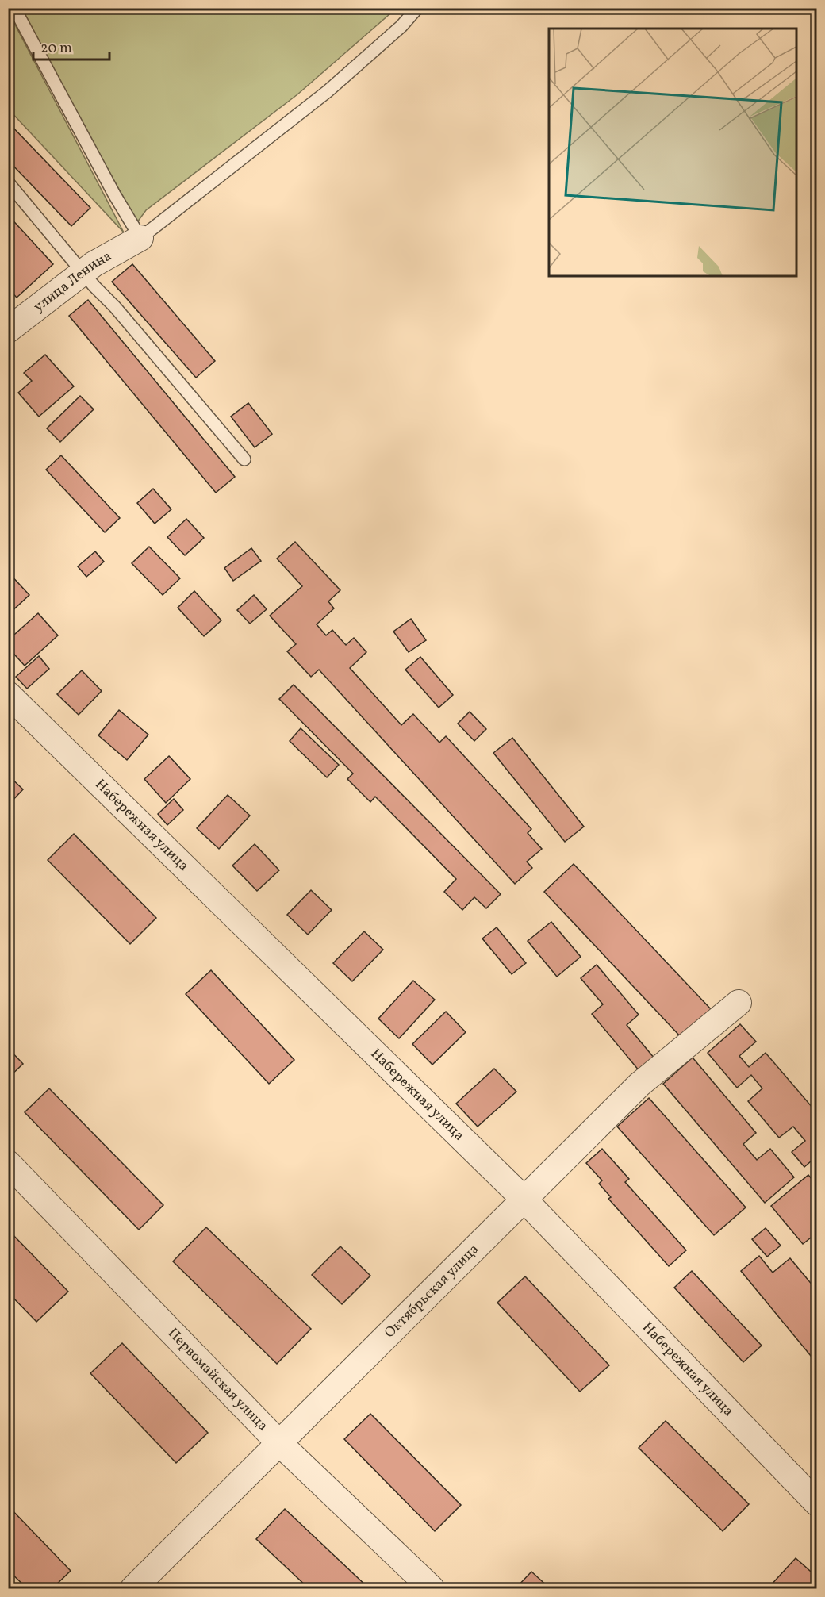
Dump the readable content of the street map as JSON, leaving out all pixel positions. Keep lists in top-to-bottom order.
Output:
{
  "streets": {
    "street": [
      "улица Ленина",
      "Набережная улица",
      "Октябрьская улица",
      "Первомайская улица"
    ]
  },
  "crossings": [
    ["Набережная улица", "Октябрьская улица"],
    ["Октябрьская улица", "Первомайская улица"]
  ],
  "scale_bar": "20 m"
}
